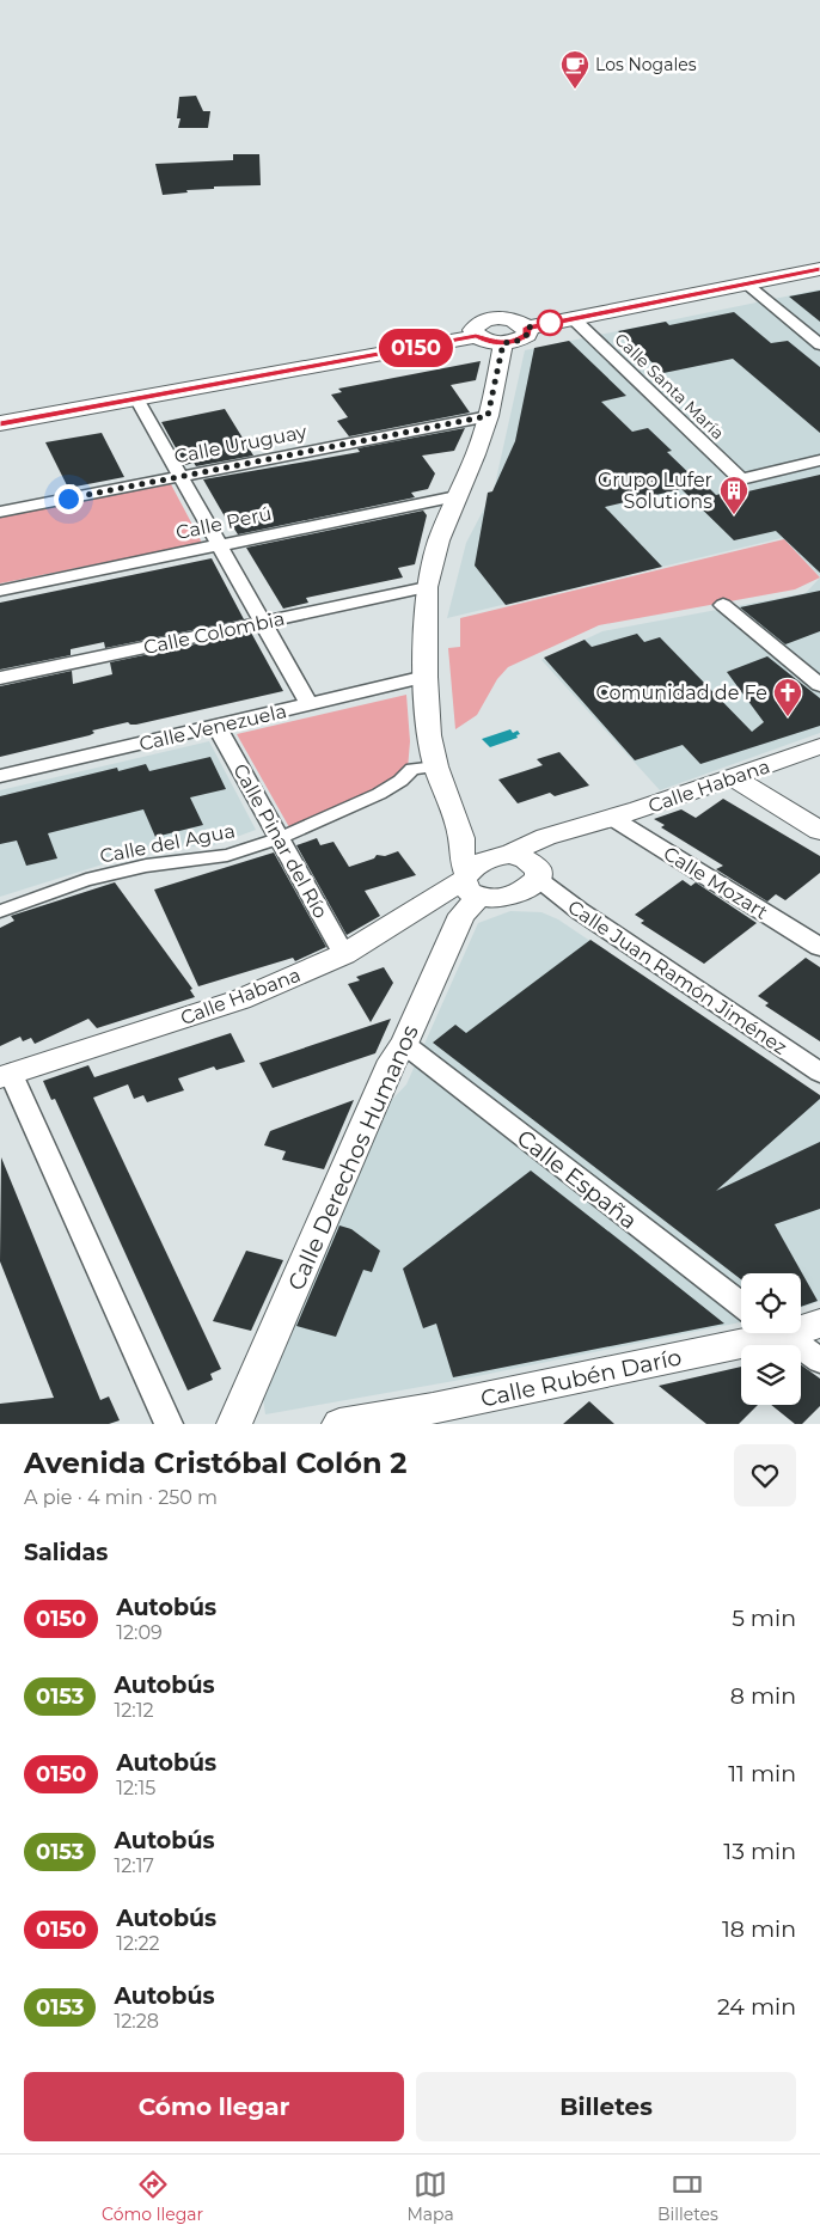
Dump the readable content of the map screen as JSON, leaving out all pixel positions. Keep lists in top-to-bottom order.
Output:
{
  "streets": {
    "street": [
      "Calle Santa María",
      "Calle Uruguay",
      "Calle Perú",
      "Calle Colombia",
      "Calle Venezuela",
      "Calle Habana",
      "Calle Pinar del Río",
      "Calle del Agua",
      "Calle Mozart",
      "Calle Juan Ramón Jiménez",
      "Calle Derechos Humanos",
      "Calle España",
      "Calle Rubén Darío"
    ]
  },
  "crossings": [
    ["Calle Venezuela", "Calle Pinar del Río"],
    ["Calle Habana", "Calle Pinar del Río"],
    ["Calle Habana", "Calle Mozart"],
    ["Calle Habana", "Calle Juan Ramón Jiménez"],
    ["Calle Habana", "Calle Derechos Humanos"],
    ["Calle Pinar del Río", "Calle del Agua"],
    ["Calle Derechos Humanos", "Calle España"]
  ],
  "places": {
    "cafe": ["Los Nogales"],
    "building": ["Grupo Lufer Solutions"],
    "church": ["Comunidad de Fe"]
  },
  "lines": ["bus line 0150"],
  "page": {
    "on_map": "0150",
    "heading": [
      ["Avenida Cristóbal Colón 2", "A pie · 4 min · 250 m"],
      "Salidas"
    ],
    "list": [
      {
        "mark": "0150",
        "name": "Autobús",
        "note": "12:09",
        "value": "5 min"
      },
      {
        "mark": "0153",
        "name": "Autobús",
        "note": "12:12",
        "value": "8 min"
      },
      {
        "mark": "0150",
        "name": "Autobús",
        "note": "12:15",
        "value": "11 min"
      },
      {
        "mark": "0153",
        "name": "Autobús",
        "note": "12:17",
        "value": "13 min"
      },
      {
        "mark": "0150",
        "name": "Autobús",
        "note": "12:22",
        "value": "18 min"
      },
      {
        "mark": "0153",
        "name": "Autobús",
        "note": "12:28",
        "value": "24 min"
      }
    ],
    "buttons": ["Cómo llegar", "Billetes"],
    "tabs": ["Cómo llegar", "Mapa", "Billetes"]
  }
}
